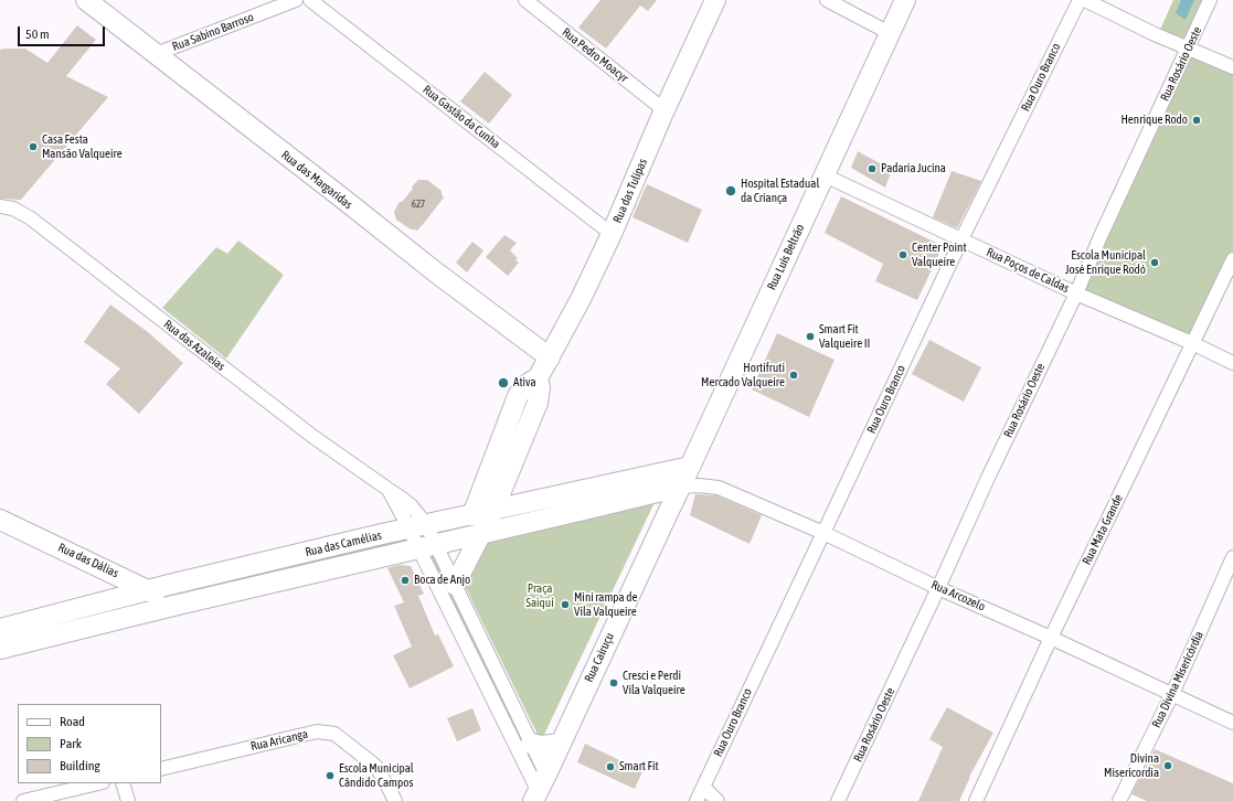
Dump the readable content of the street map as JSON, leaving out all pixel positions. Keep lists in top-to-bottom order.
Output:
{
  "streets": {
    "street": [
      "Rua Sabino Barroso",
      "Rua Pedro Moacyr",
      "Rua Rosário Oeste",
      "Rua Ouro Branco",
      "Rua Gastão da Cunha",
      "Rua das Margaridas",
      "Rua das Tulipas",
      "Rua Luís Beltrão",
      "Rua Poços de Caldas",
      "Rua das Azaleias",
      "Rua Mata Grande",
      "Rua das Camélias",
      "Rua das Dálias",
      "Rua Arcozelo",
      "Rua Cairuçu",
      "Rua Divina Misericórdia",
      "Rua Aricanga"
    ]
  },
  "crossings": [
    ["Rua Sabino Barroso", "Rua das Margaridas"],
    ["Rua Pedro Moacyr", "Rua das Tulipas"],
    ["Rua Rosário Oeste", "Rua Poços de Caldas"],
    ["Rua Rosário Oeste", "Rua Arcozelo"],
    ["Rua Ouro Branco", "Rua Poços de Caldas"],
    ["Rua Ouro Branco", "Rua Arcozelo"],
    ["Rua Gastão da Cunha", "Rua das Tulipas"],
    ["Rua das Margaridas", "Rua das Tulipas"],
    ["Rua das Tulipas", "Rua das Camélias"],
    ["Rua Luís Beltrão", "Rua Poços de Caldas"],
    ["Rua Luís Beltrão", "Rua das Camélias"],
    ["Rua Luís Beltrão", "Rua Cairuçu"],
    ["Rua Poços de Caldas", "Rua Mata Grande"],
    ["Rua das Azaleias", "Rua das Camélias"],
    ["Rua Mata Grande", "Rua Arcozelo"],
    ["Rua das Camélias", "Rua das Dálias"],
    ["Rua das Camélias", "Rua Arcozelo"],
    ["Rua das Camélias", "Rua Cairuçu"],
    ["Rua Arcozelo", "Rua Cairuçu"],
    ["Rua Arcozelo", "Rua Divina Misericórdia"]
  ],
  "parks": ["Praça Saiqui"],
  "places": [
    "Henrique Rodo",
    "Casa Festa Mansão Valqueire",
    "Padaria Jucina",
    "Hospital Estadual da Criança",
    "Center Point Valqueire",
    "Escola Municipal José Enrique Rodó",
    "Smart Fit Valqueire II",
    "Hortifruti Mercado Valqueire",
    "Ativa",
    "Boca de Anjo",
    "Mini rampa de Vila Valqueire",
    "Cresci e Perdi Vila Valqueire",
    "Divina Misericordia",
    "Smart Fit",
    "Escola Municipal Cândido Campos"
  ],
  "house_numbers": ["627"],
  "legend": ["Road", "Park", "Building"],
  "scale_bar": "50 m"
}
